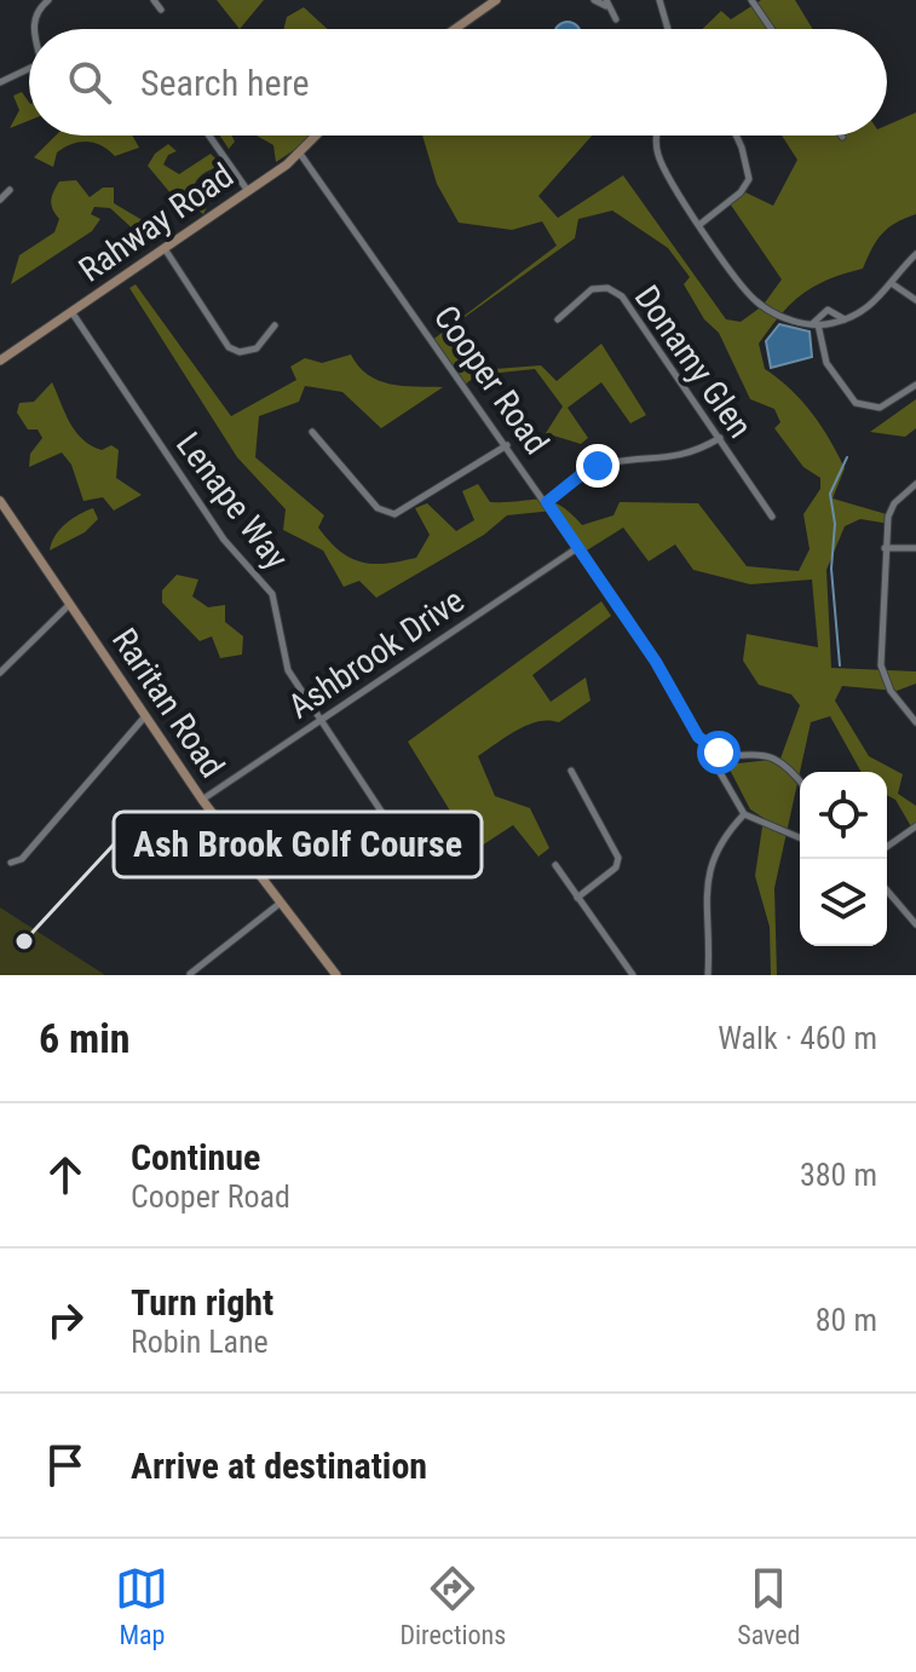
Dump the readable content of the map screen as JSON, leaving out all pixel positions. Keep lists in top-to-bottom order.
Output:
{
  "streets": {
    "street": [
      "Rahway Road",
      "Donamy Glen",
      "Cooper Road",
      "Lenape Way",
      "Ashbrook Drive",
      "Raritan Road"
    ]
  },
  "crossings": [
    ["Rahway Road", "Cooper Road"],
    ["Rahway Road", "Lenape Way"],
    ["Cooper Road", "Ashbrook Drive"],
    ["Lenape Way", "Ashbrook Drive"],
    ["Ashbrook Drive", "Raritan Road"]
  ],
  "places": ["Ash Brook Golf Course"],
  "page": {
    "search": "Search here",
    "heading": ["6 min", "Walk · 460 m"],
    "list": [
      ["Continue", "Cooper Road", "380 m"],
      ["Turn right", "Robin Lane", "80 m"],
      "Arrive at destination"
    ],
    "nav": ["Map", "Directions", "Saved"]
  }
}
